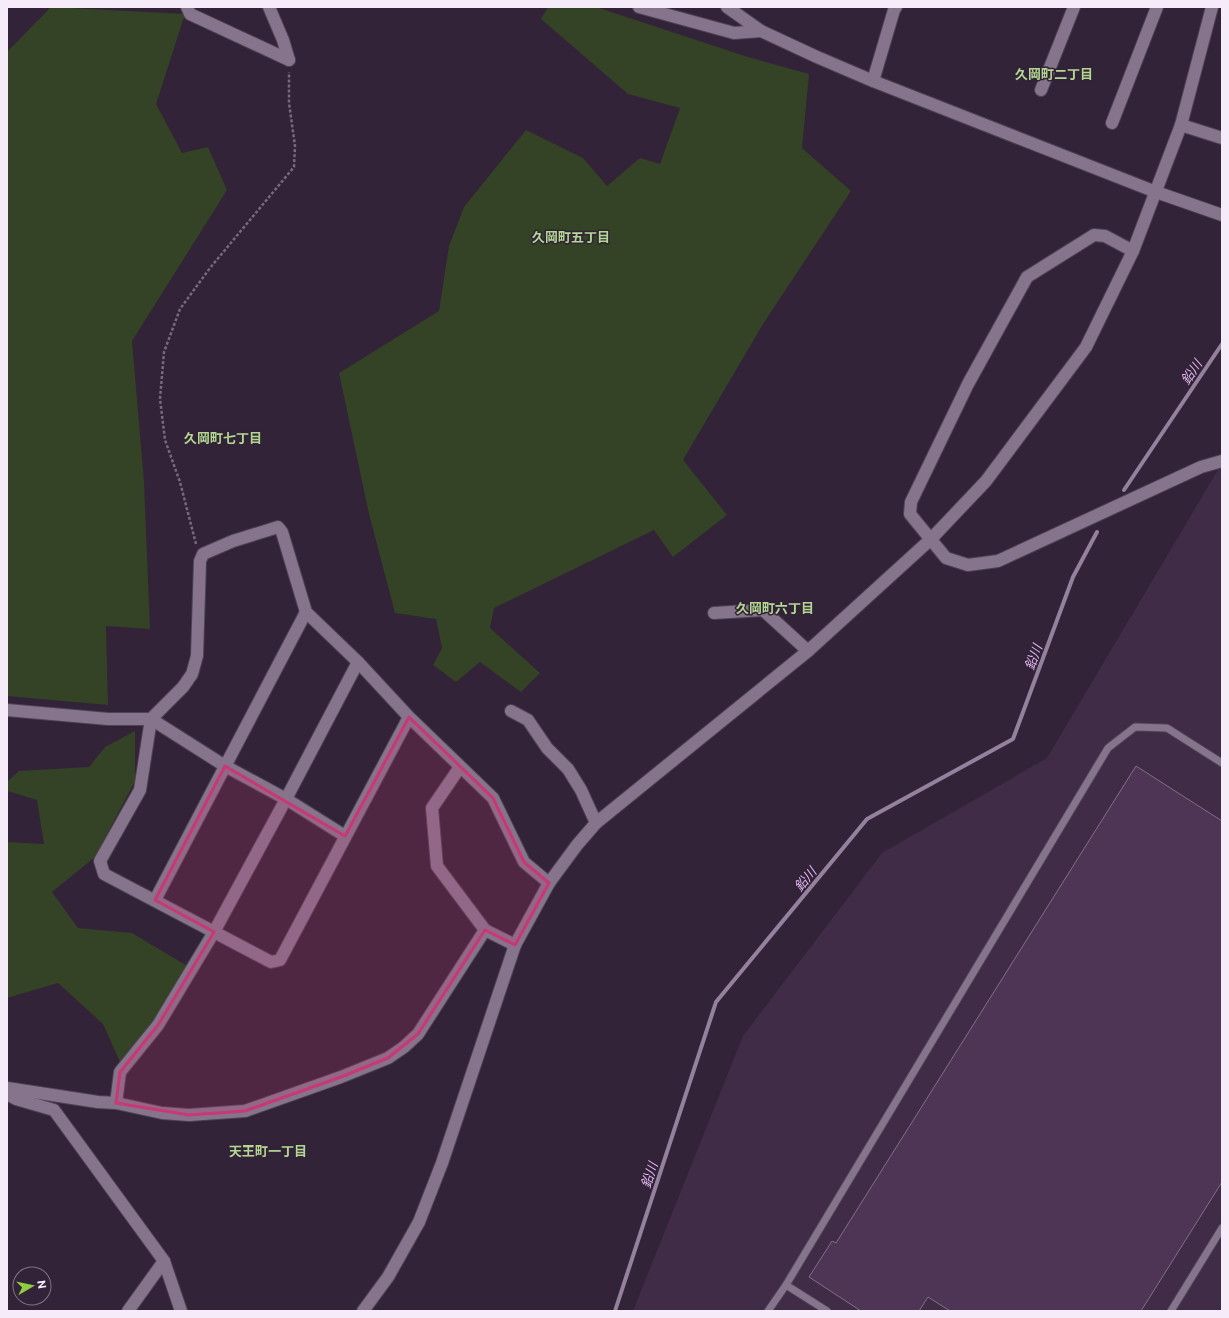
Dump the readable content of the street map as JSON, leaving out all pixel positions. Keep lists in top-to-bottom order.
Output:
{
  "districts": [
    "久岡町二丁目",
    "久岡町五丁目",
    "久岡町七丁目",
    "久岡町六丁目",
    "天王町一丁目"
  ],
  "water": ["鉛川"],
  "north": "right"
}
